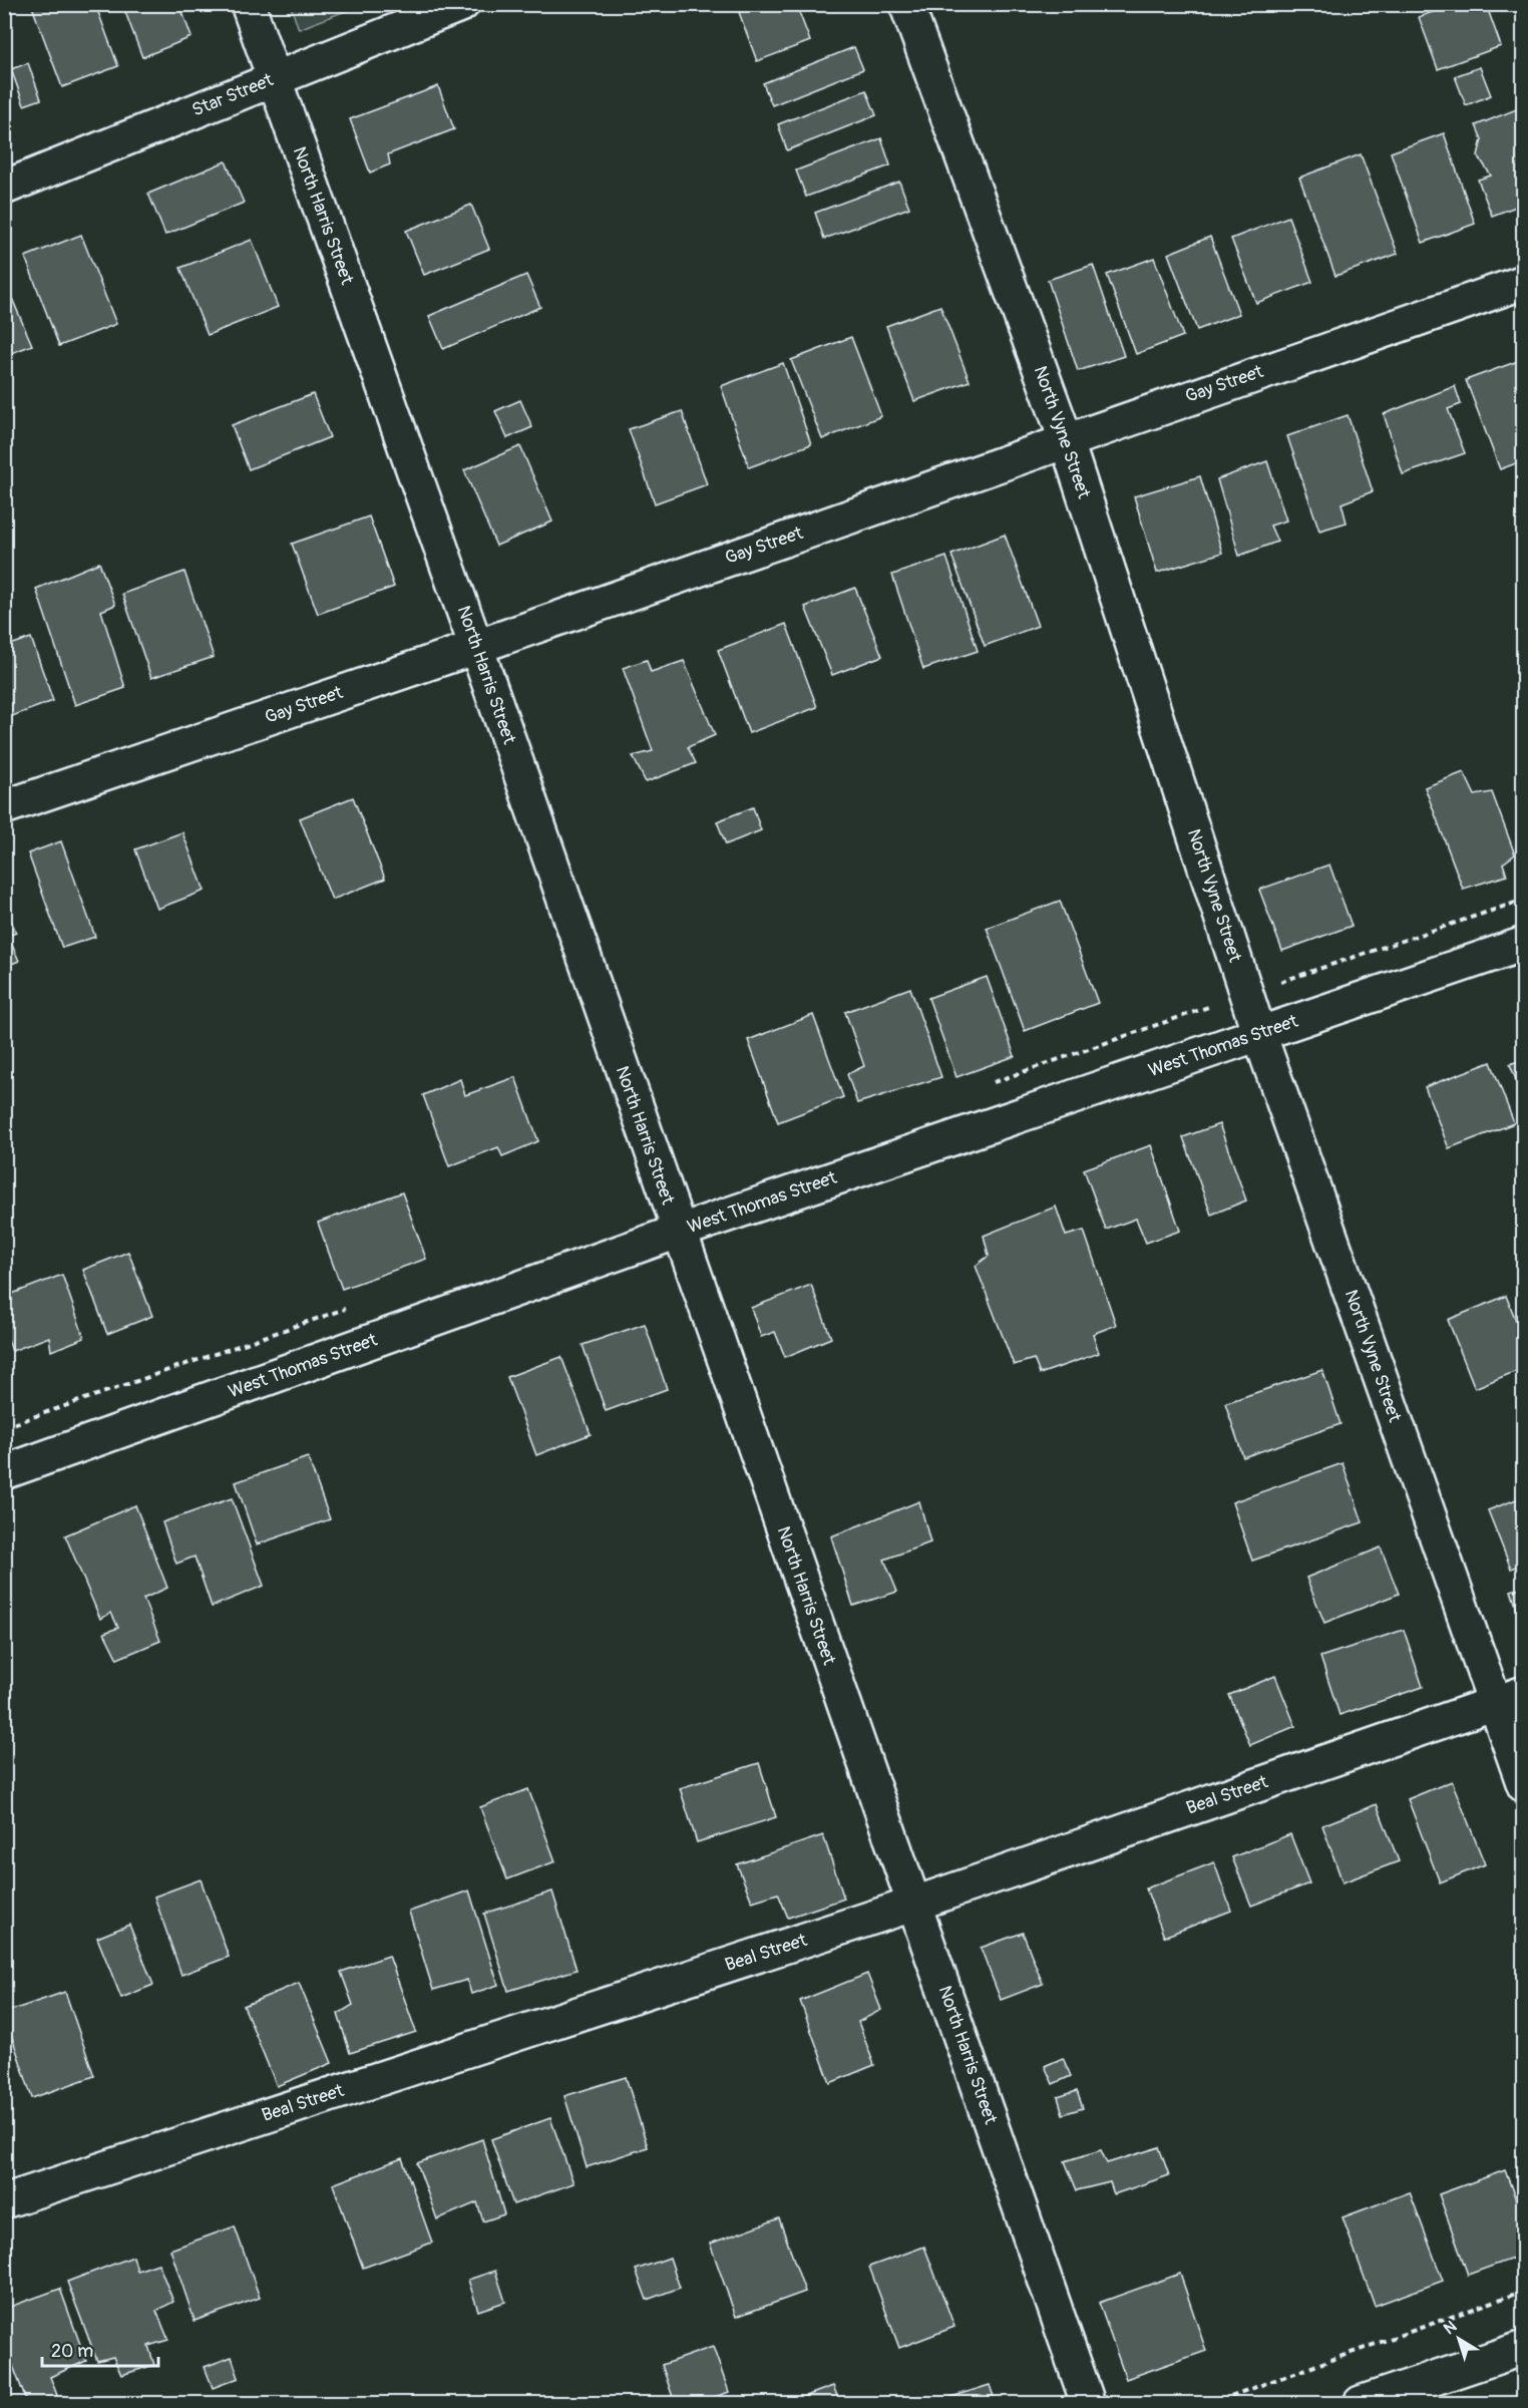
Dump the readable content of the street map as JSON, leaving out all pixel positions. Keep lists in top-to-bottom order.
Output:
{
  "streets": {
    "street": [
      "Star Street",
      "North Harris Street",
      "Gay Street",
      "North Vyne Street",
      "West Thomas Street",
      "Beal Street"
    ]
  },
  "crossings": [
    ["Star Street", "North Harris Street"],
    ["North Harris Street", "Gay Street"],
    ["North Harris Street", "West Thomas Street"],
    ["North Harris Street", "Beal Street"],
    ["Gay Street", "North Vyne Street"],
    ["North Vyne Street", "West Thomas Street"],
    ["North Vyne Street", "Beal Street"]
  ],
  "scale_bar": "20 m",
  "north": "top left"
}
